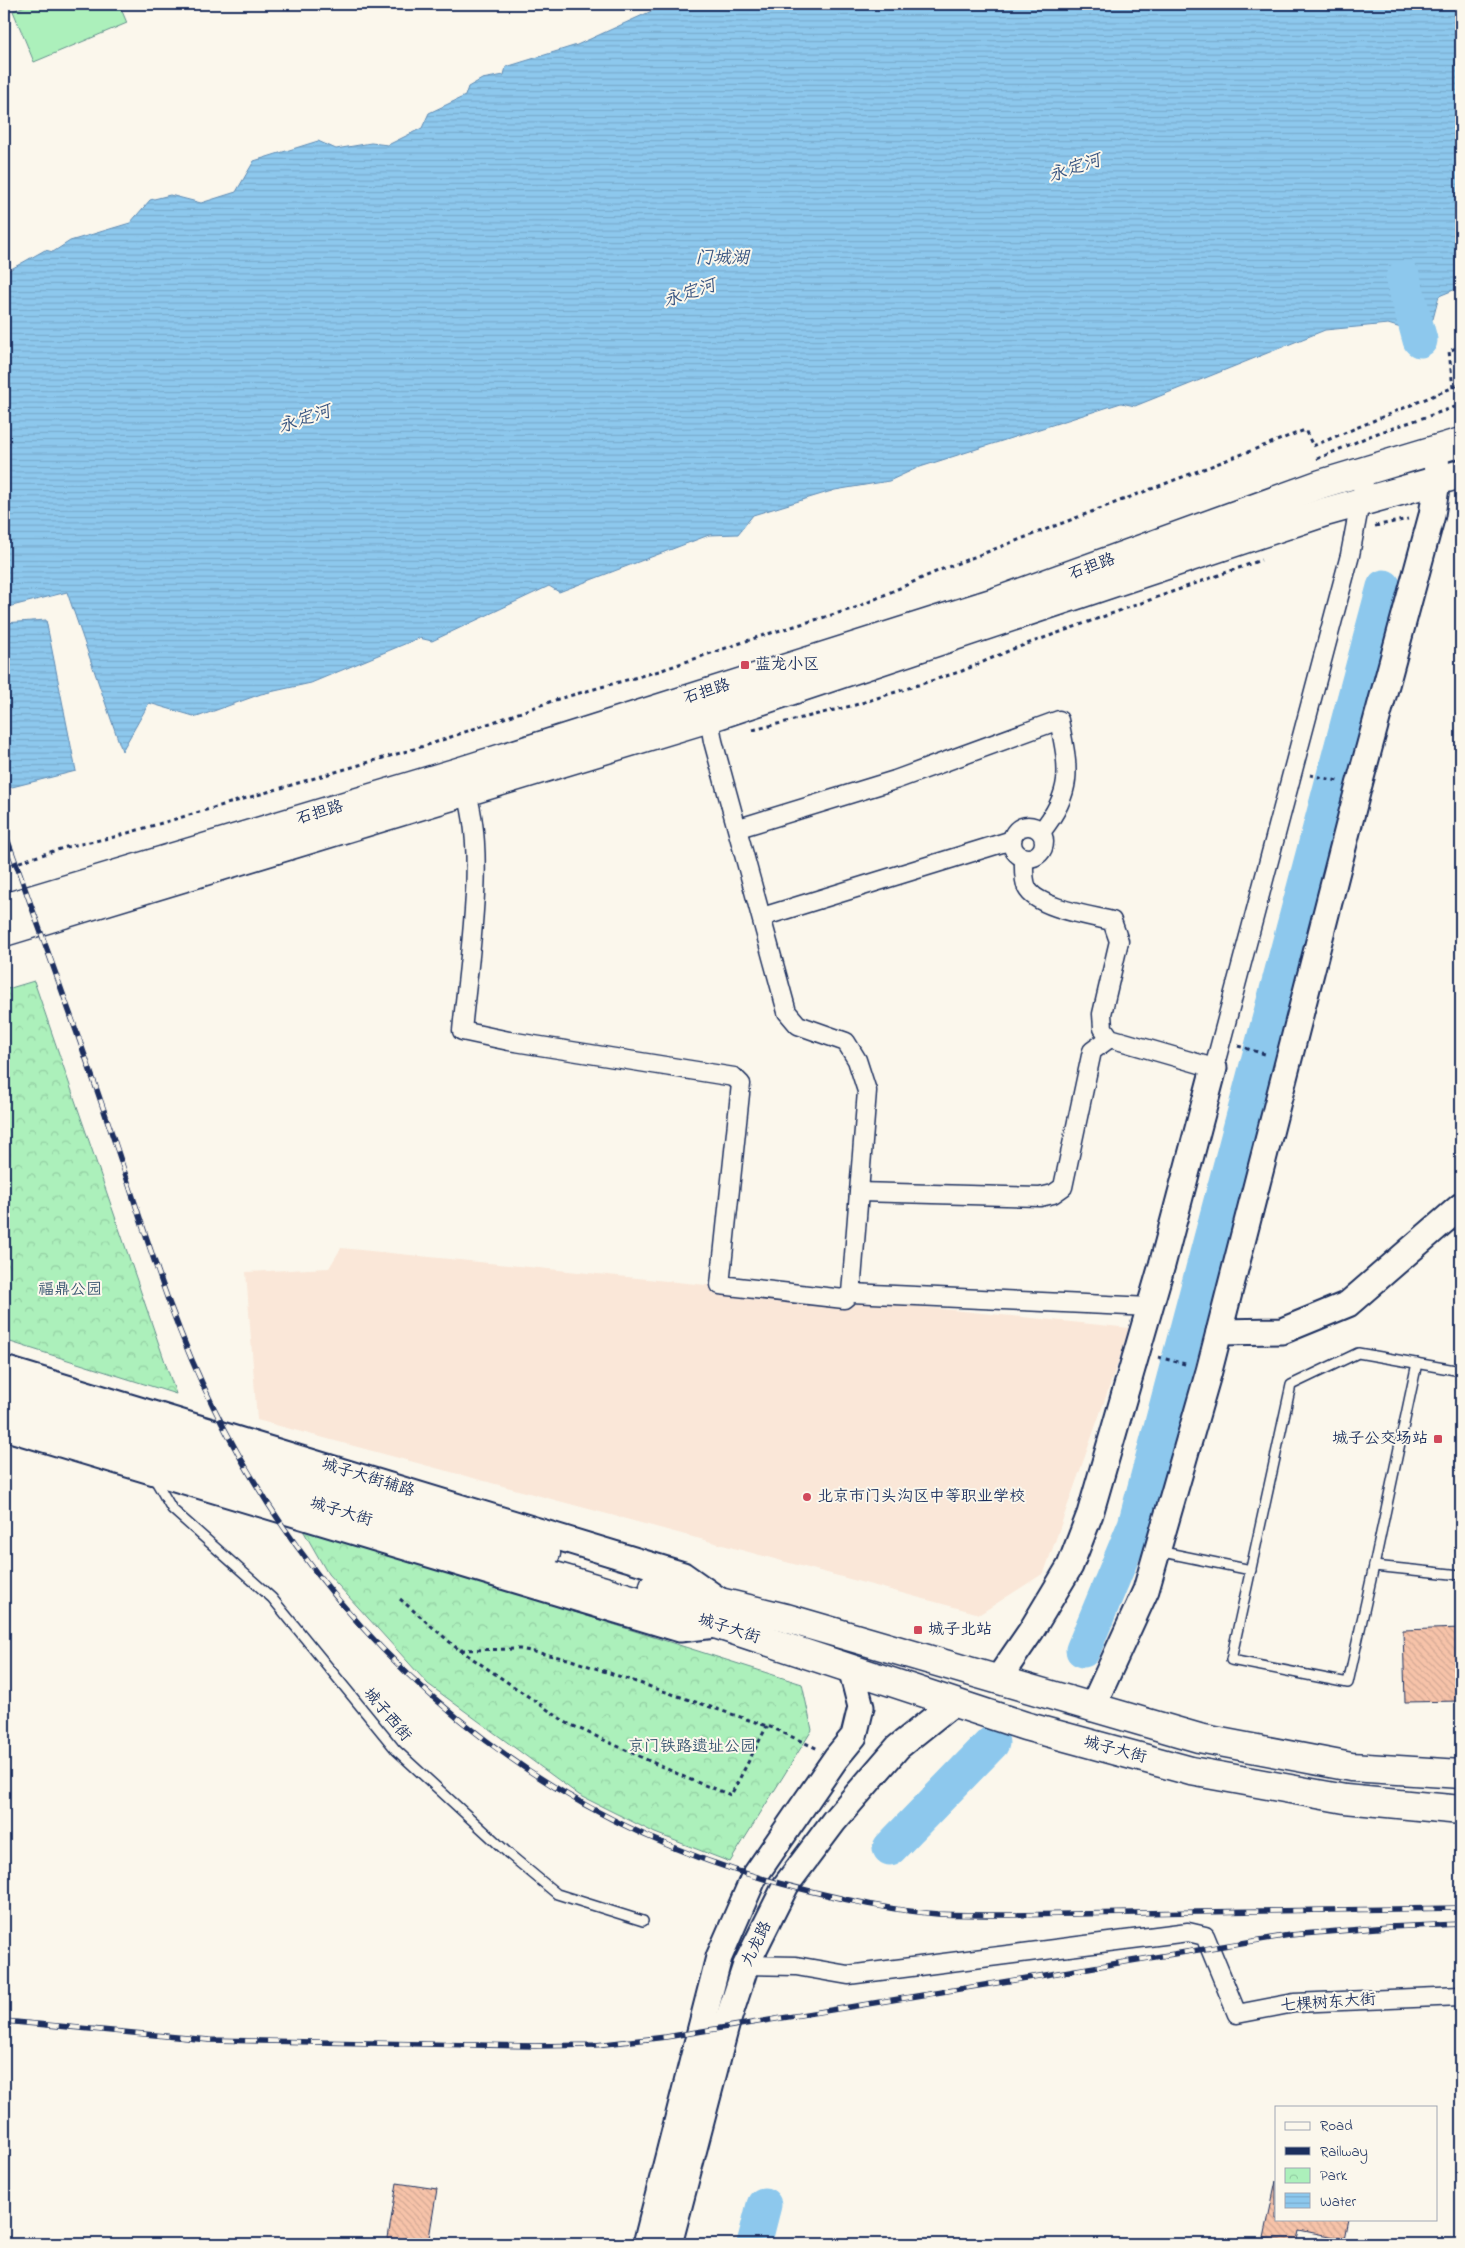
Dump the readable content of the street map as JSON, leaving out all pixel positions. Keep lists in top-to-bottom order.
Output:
{
  "streets": {
    "main road": ["石担路", "城子大街"],
    "street": ["城子大街辅路", "九龙路", "七棵树东大街"],
    "lane": ["城子西街"]
  },
  "crossings": [
    ["城子大街辅路", "城子大街"],
    ["城子大街", "九龙路"],
    ["九龙路", "七棵树东大街"]
  ],
  "water": ["永定河", "门城湖"],
  "parks": ["福鼎公园", "京门铁路遗址公园"],
  "places": {
    "transit": ["蓝龙小区", "城子公交场站", "城子北站"],
    "other": ["北京市门头沟区中等职业学校"]
  },
  "legend": [
    "Road",
    "Railway",
    "Park",
    "Water"
  ]
}
